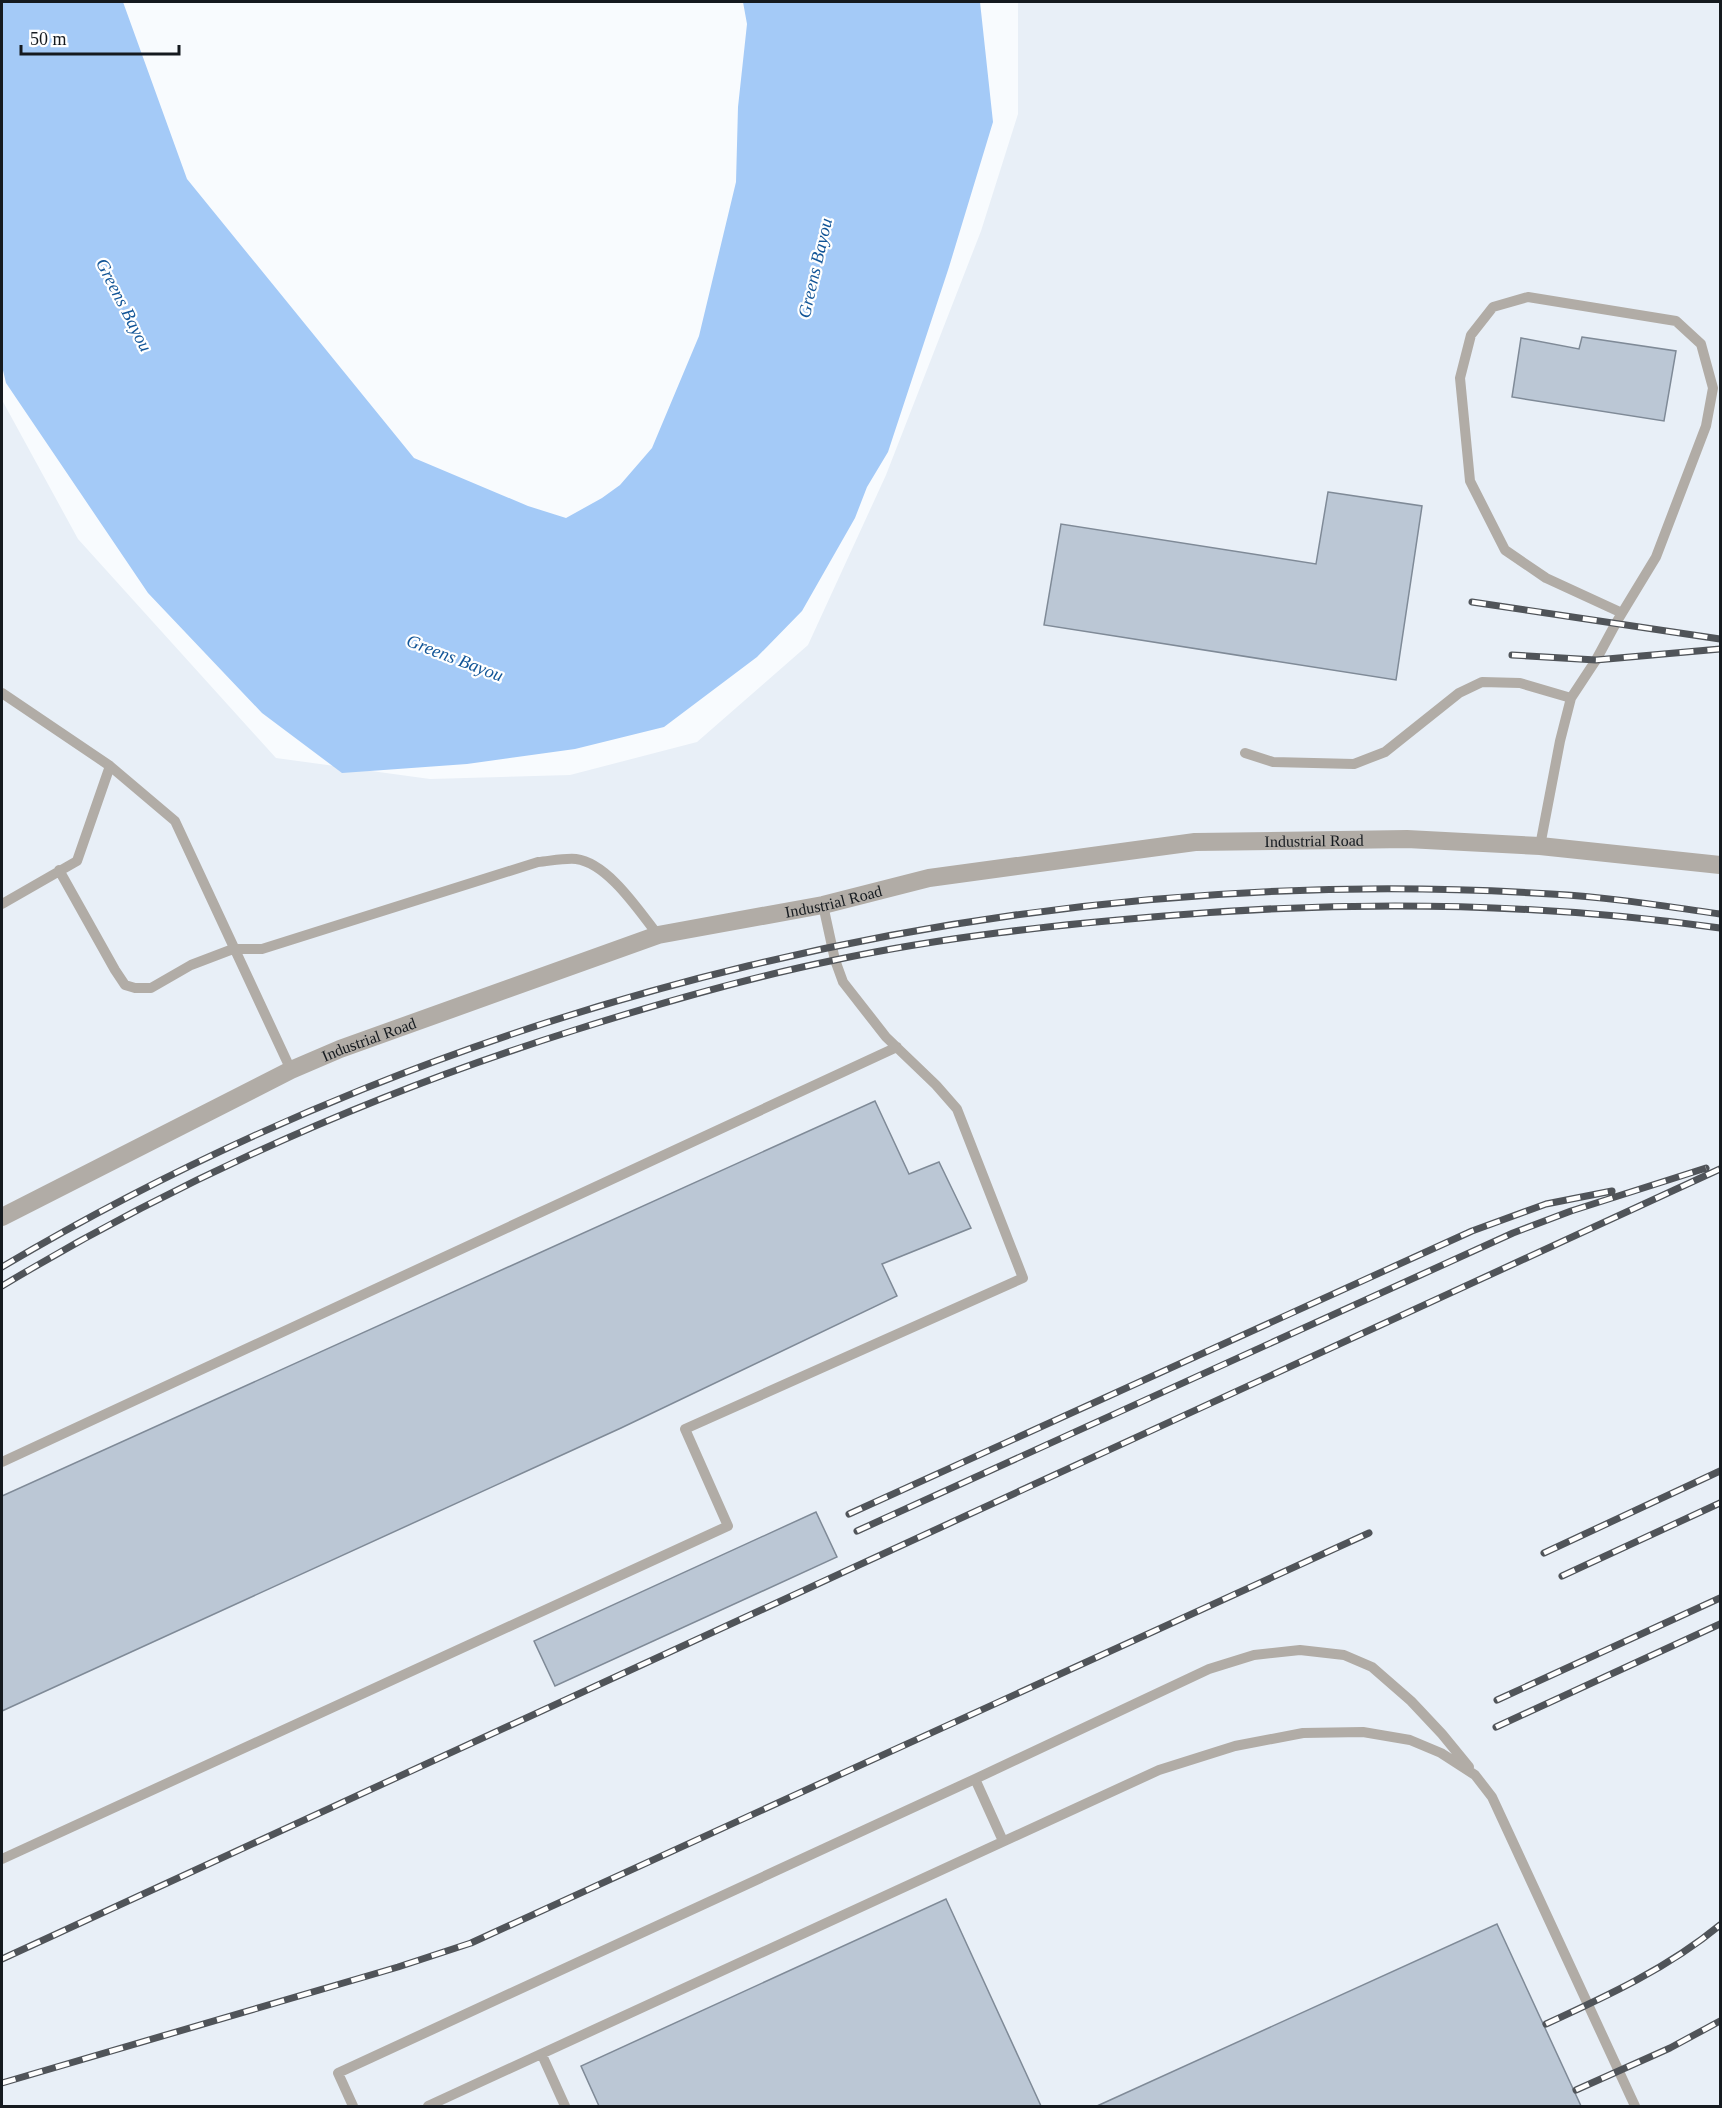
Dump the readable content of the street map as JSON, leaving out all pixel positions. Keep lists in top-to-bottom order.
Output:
{
  "streets": {
    "street": ["Industrial Road"]
  },
  "water": ["Greens Bayou"],
  "scale_bar": "50 m"
}
